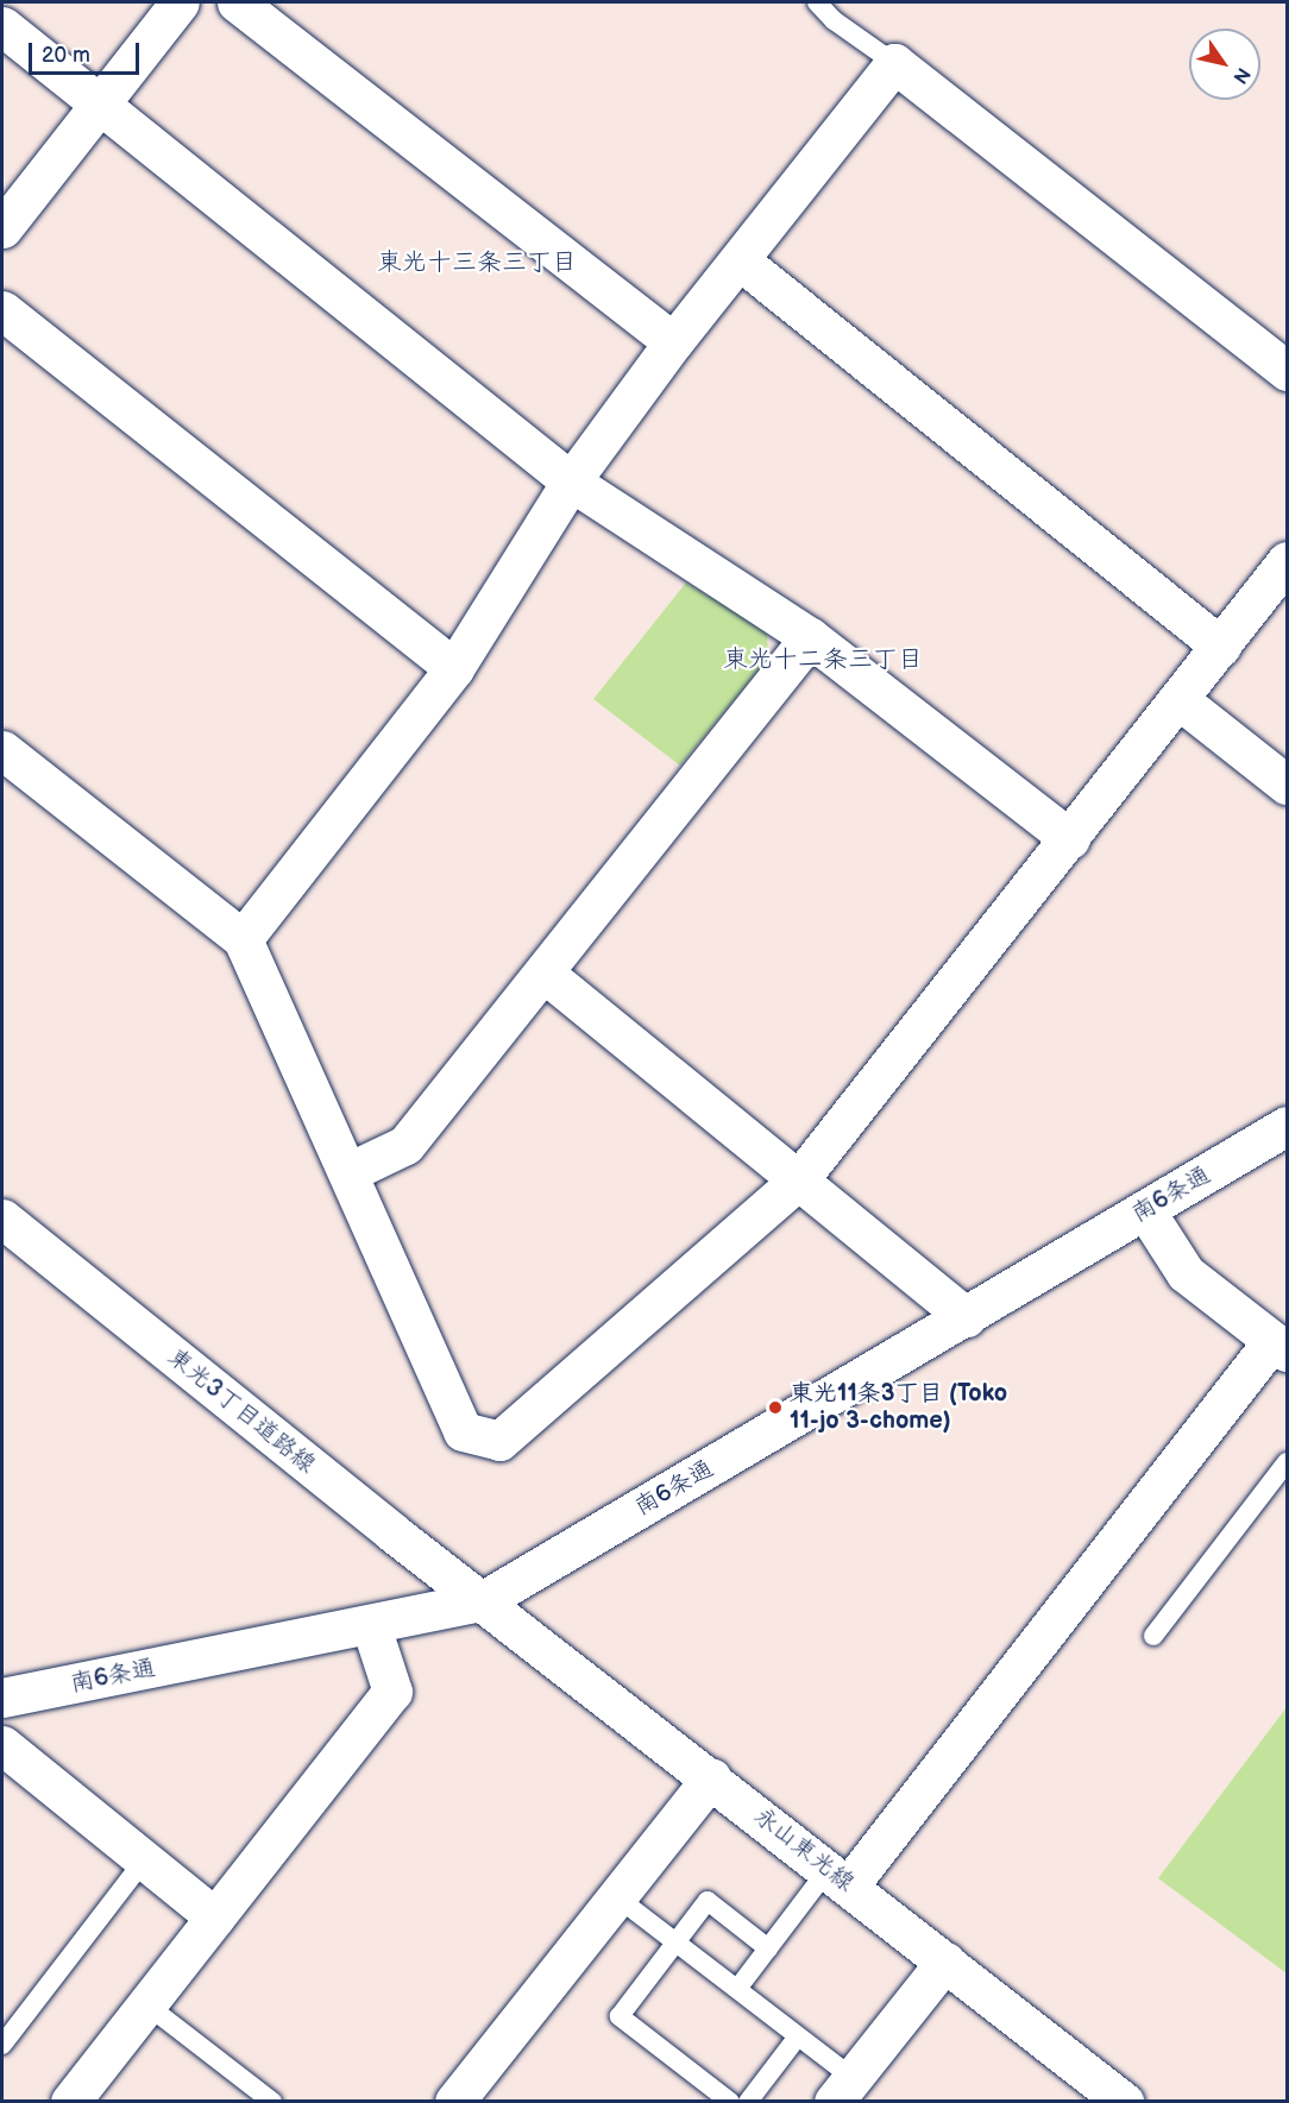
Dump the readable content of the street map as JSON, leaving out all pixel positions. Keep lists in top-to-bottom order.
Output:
{
  "streets": {
    "street": ["南6条通", "東光3丁目道路線", "永山東光線"]
  },
  "crossings": [
    ["南6条通", "東光3丁目道路線"],
    ["南6条通", "永山東光線"],
    ["東光3丁目道路線", "永山東光線"]
  ],
  "districts": ["東光十三条三丁目", "東光十二条三丁目"],
  "places": ["東光11条3丁目 (Toko 11-jo 3-chome)"],
  "scale_bar": "20 m",
  "north": "bottom right"
}
